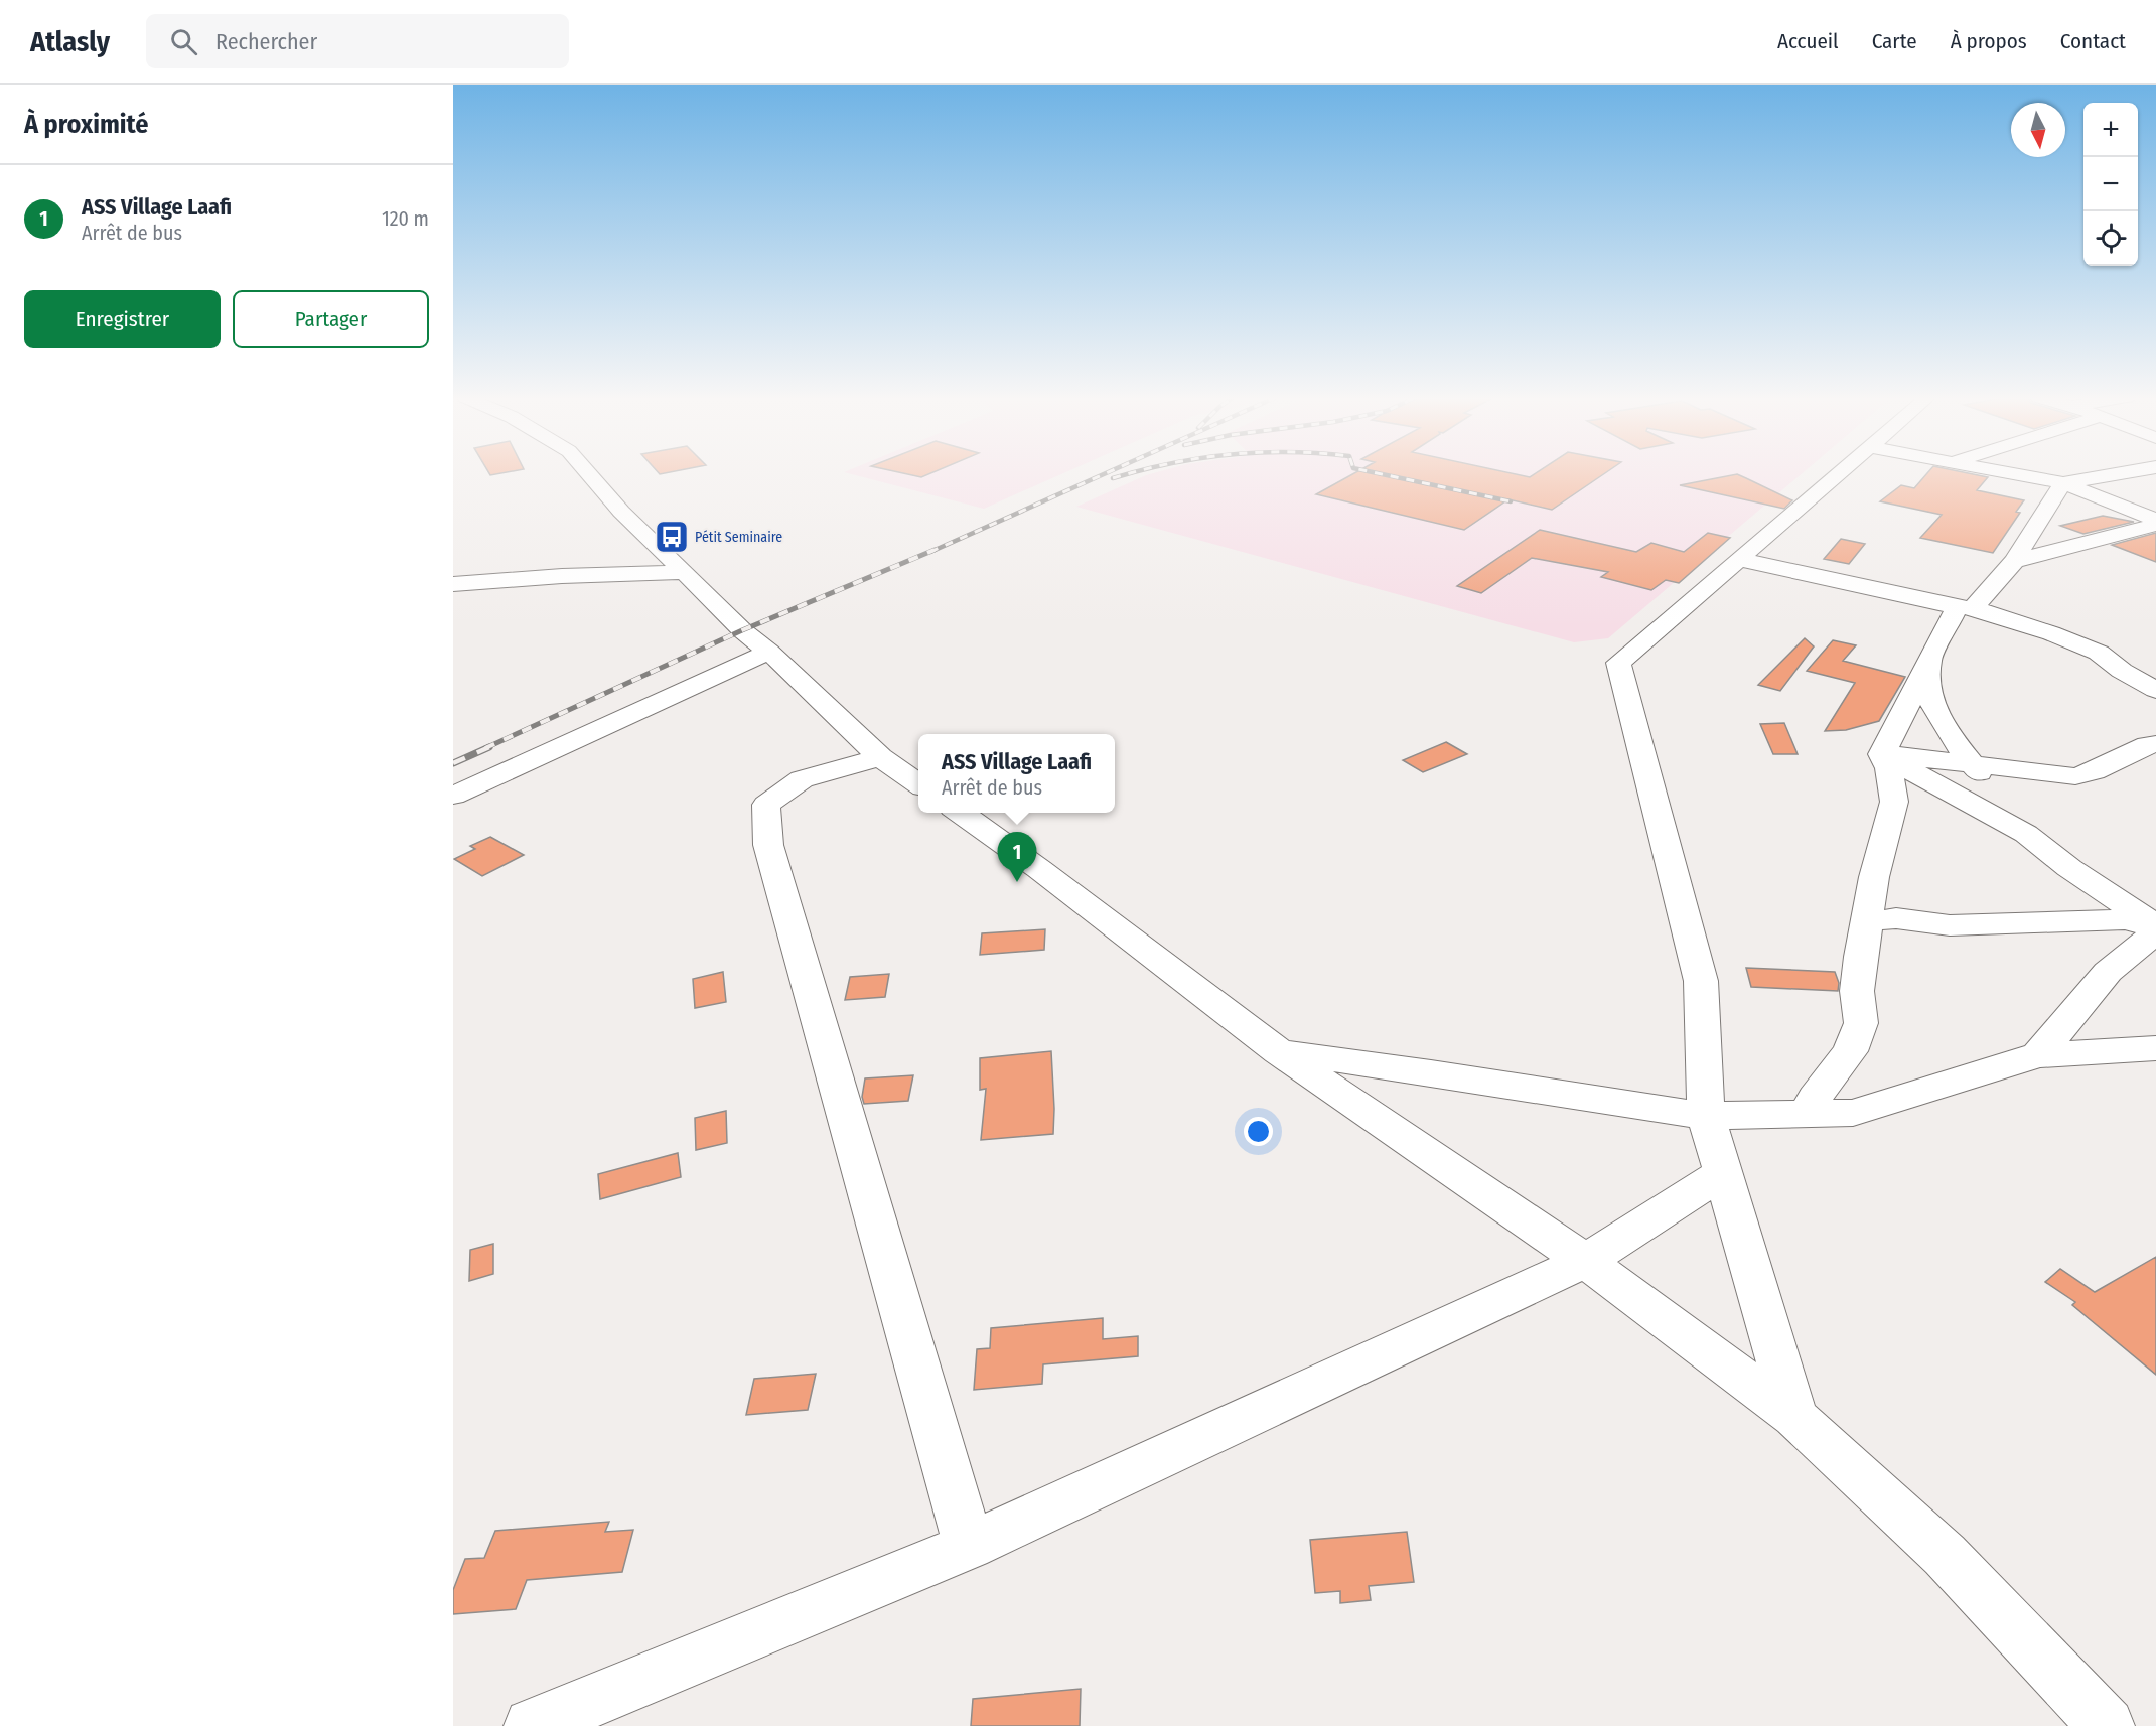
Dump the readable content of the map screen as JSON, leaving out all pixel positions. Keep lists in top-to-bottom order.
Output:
{
  "places": {
    "bus stop": ["Pétit Seminaire"]
  },
  "north": "bottom",
  "page": {
    "header": "Atlasly",
    "search": "Rechercher",
    "nav": [
      "Accueil",
      "Carte",
      "À propos",
      "Contact"
    ],
    "heading": "À proximité",
    "map_buttons": ["+", "−"],
    "list": [
      {
        "mark": "1",
        "name": "ASS Village Laafi",
        "note": "Arrêt de bus",
        "value": "120 m"
      }
    ],
    "buttons": ["Enregistrer", "Partager"],
    "popup": ["ASS Village Laafi", "Arrêt de bus"],
    "pins": "1"
  }
}
